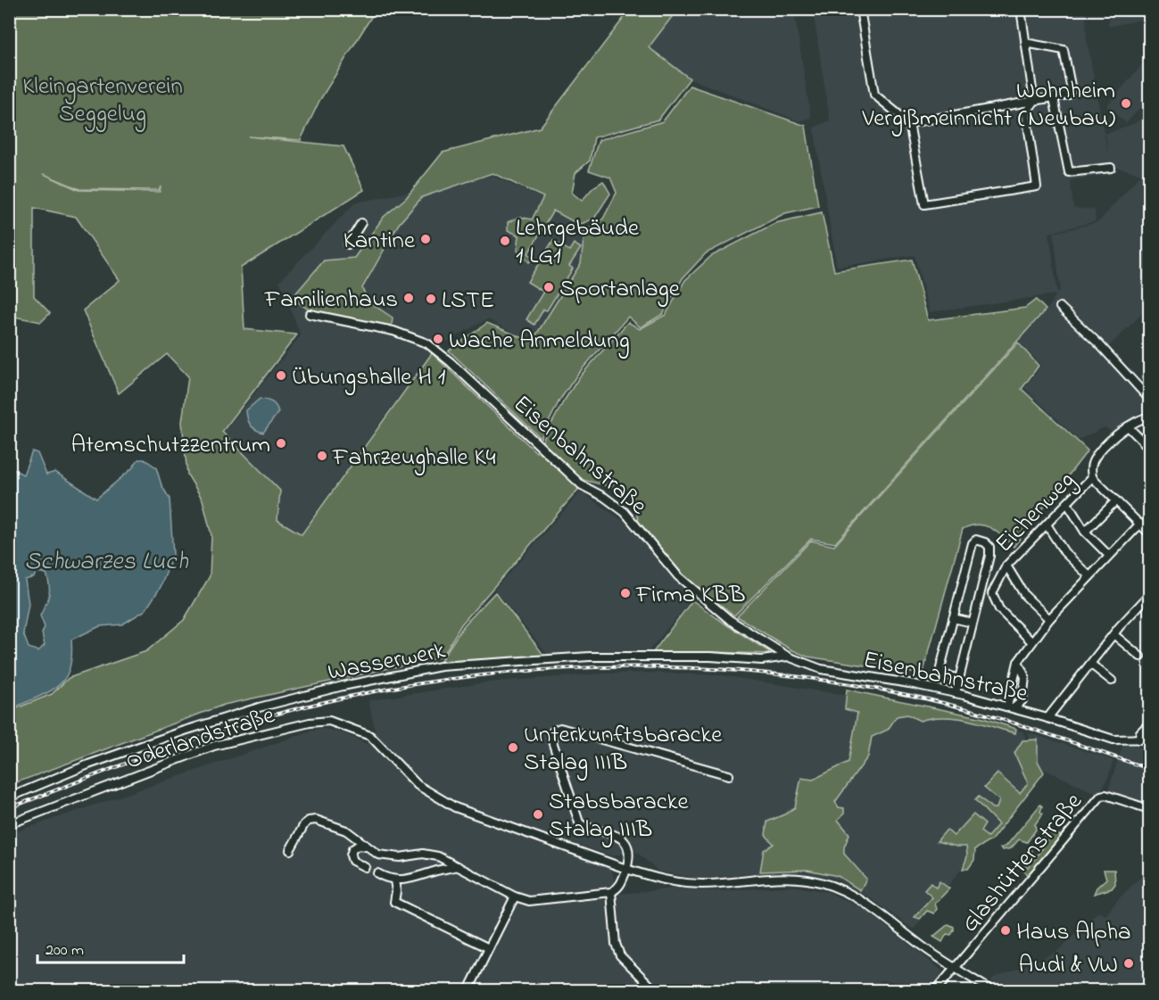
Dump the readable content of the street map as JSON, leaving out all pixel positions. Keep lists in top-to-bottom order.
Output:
{
  "streets": {
    "street": [
      "Eisenbahnstraße",
      "Eichenweg",
      "Wasserwerk",
      "Oderlandstraße",
      "Glashüttenstraße"
    ]
  },
  "crossings": [
    ["Eisenbahnstraße", "Wasserwerk"],
    ["Oderlandstraße", "Glashüttenstraße"]
  ],
  "water": ["Schwarzes Luch"],
  "parks": ["Kleingartenverein Seggelug"],
  "places": [
    "Wohnheim Vergißmeinnicht (Neubau)",
    "Kantine",
    "Lehrgebäude 1 LG1",
    "Sportanlage",
    "Familienhaus",
    "LSTE",
    "Wache Anmeldung",
    "Übungshalle H 1",
    "Atemschutzzentrum",
    "Fahrzeughalle K4",
    "Firma KBB",
    "Unterkunftsbaracke Stalag IIIB",
    "Stabsbaracke Stalag IIIB",
    "Haus Alpha",
    "Audi & VW"
  ],
  "scale_bar": "200 m"
}
